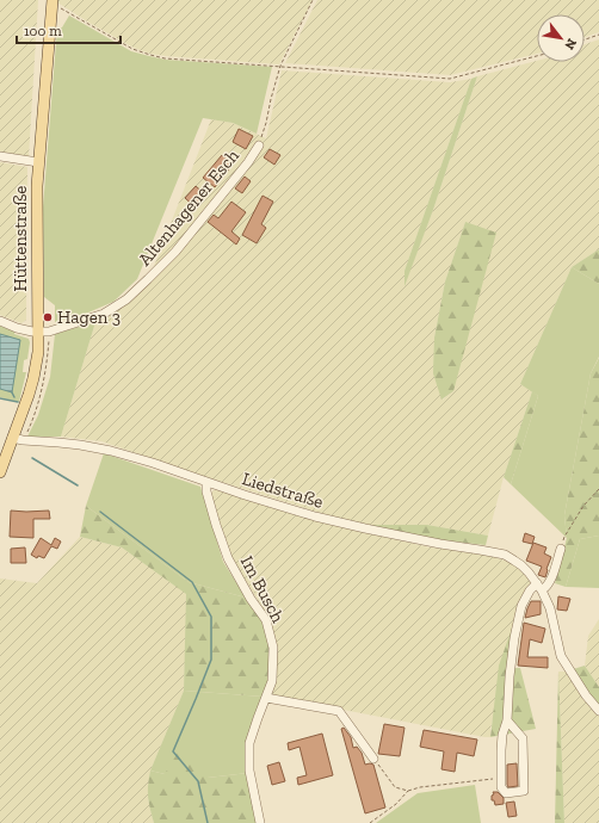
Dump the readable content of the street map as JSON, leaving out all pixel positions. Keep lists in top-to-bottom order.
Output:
{
  "streets": {
    "main road": ["Hüttenstraße"],
    "street": ["Altenhagener Esch", "Liedstraße", "Im Busch"]
  },
  "crossings": [
    ["Altenhagener Esch", "Hüttenstraße"],
    ["Hüttenstraße", "Liedstraße"],
    ["Liedstraße", "Im Busch"]
  ],
  "places": ["Hagen 3"],
  "scale_bar": "100 m",
  "north": "bottom right"
}
